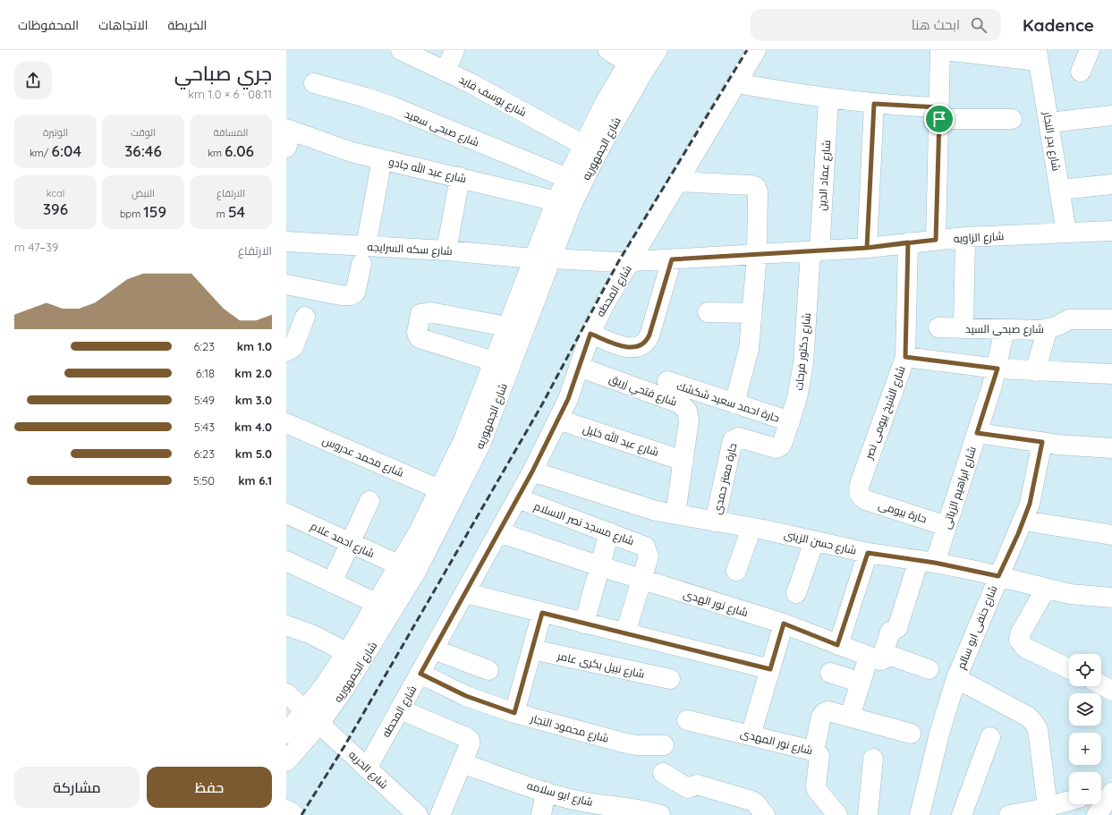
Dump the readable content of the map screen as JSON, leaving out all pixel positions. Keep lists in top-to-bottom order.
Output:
{
  "streets": {
    "street": [
      "شارع يوسف فايد",
      "شارع صبحى سعيد",
      "شارع بدر النجار",
      "شارع الجمهوريه",
      "شارع عبد الله جادو",
      "شارع عماد الدين",
      "شارع الزاويه",
      "شارع سكه السرايجه",
      "شارع المحطه",
      "شارع صبحى السيد",
      "شارع دكتور فرحات",
      "شارع فتحي زريق",
      "حارة احمد سعيد شكشك",
      "شارع الشيخ بيومى نصر",
      "شارع عبد الله خليل",
      "شارع محمد عدروس",
      "حارة معتز حمدى",
      "شارع ابراهيم الزياتى",
      "حارة بيومى",
      "شارع مسجد نصر الاسلام",
      "شارع احمد علام",
      "شارع حسن الزينى",
      "شارع نور الهدى",
      "شارع حنفى ابو سالم",
      "شارع نبيل بكرى عامر",
      "شارع محمود النجار",
      "شارع نور المهدى",
      "شارع الحريه",
      "شارع ابو سلامه"
    ]
  },
  "crossings": [
    ["شارع يوسف فايد", "شارع الجمهوريه"],
    ["شارع صبحى سعيد", "شارع الجمهوريه"],
    ["شارع بدر النجار", "شارع الزاويه"],
    ["شارع الجمهوريه", "شارع عبد الله جادو"],
    ["شارع الجمهوريه", "شارع سكه السرايجه"],
    ["شارع الجمهوريه", "شارع محمد عدروس"],
    ["شارع الجمهوريه", "شارع احمد علام"],
    ["شارع الجمهوريه", "شارع الحريه"],
    ["شارع عماد الدين", "شارع الزاويه"],
    ["شارع عماد الدين", "شارع دكتور فرحات"],
    ["شارع الزاويه", "شارع سكه السرايجه"],
    ["شارع الزاويه", "شارع المحطه"],
    ["شارع الزاويه", "شارع دكتور فرحات"],
    ["شارع الزاويه", "شارع الشيخ بيومى نصر"],
    ["شارع سكه السرايجه", "شارع المحطه"],
    ["شارع المحطه", "شارع فتحي زريق"],
    ["شارع المحطه", "شارع عبد الله خليل"],
    ["شارع المحطه", "شارع مسجد نصر الاسلام"],
    ["شارع المحطه", "شارع حسن الزينى"],
    ["شارع المحطه", "شارع نور الهدى"],
    ["شارع المحطه", "شارع محمود النجار"],
    ["شارع المحطه", "شارع الحريه"],
    ["شارع صبحى السيد", "شارع ابراهيم الزياتى"],
    ["شارع دكتور فرحات", "حارة احمد سعيد شكشك"],
    ["شارع دكتور فرحات", "حارة معتز حمدى"],
    ["شارع فتحي زريق", "شارع عبد الله خليل"],
    ["شارع فتحي زريق", "شارع حسن الزينى"],
    ["شارع الشيخ بيومى نصر", "حارة بيومى"],
    ["حارة معتز حمدى", "شارع حسن الزينى"],
    ["شارع ابراهيم الزياتى", "حارة بيومى"],
    ["شارع ابراهيم الزياتى", "شارع حسن الزينى"],
    ["شارع ابراهيم الزياتى", "شارع نور الهدى"],
    ["شارع مسجد نصر الاسلام", "شارع نور الهدى"],
    ["شارع حسن الزينى", "شارع حنفى ابو سالم"]
  ],
  "page": {
    "header": "Kadence",
    "search": "ابحث هنا",
    "nav": ["الخريطة", "الاتجاهات", "المحفوظات"],
    "heading": ["جري صباحي", "08:11 · 6 × 1.0 km"],
    "stats": [
      ["المسافة", "6.06 km"],
      ["الوقت", "36:46"],
      ["الوتيرة", "6:04 /km"],
      ["الارتفاع", "54 m"],
      ["النبض", "159 bpm"],
      ["kcal", "396"]
    ],
    "chart": ["الارتفاع", "39–47 m"],
    "list": [
      {
        "name": "1.0 km",
        "note": "6:23"
      },
      {
        "name": "2.0 km",
        "note": "6:18"
      },
      {
        "name": "3.0 km",
        "note": "5:49"
      },
      {
        "name": "4.0 km",
        "note": "5:43"
      },
      {
        "name": "5.0 km",
        "note": "6:23"
      },
      {
        "name": "6.1 km",
        "note": "5:50"
      }
    ],
    "map_buttons": ["+", "−"],
    "buttons": ["حفظ", "مشاركة"]
  }
}
